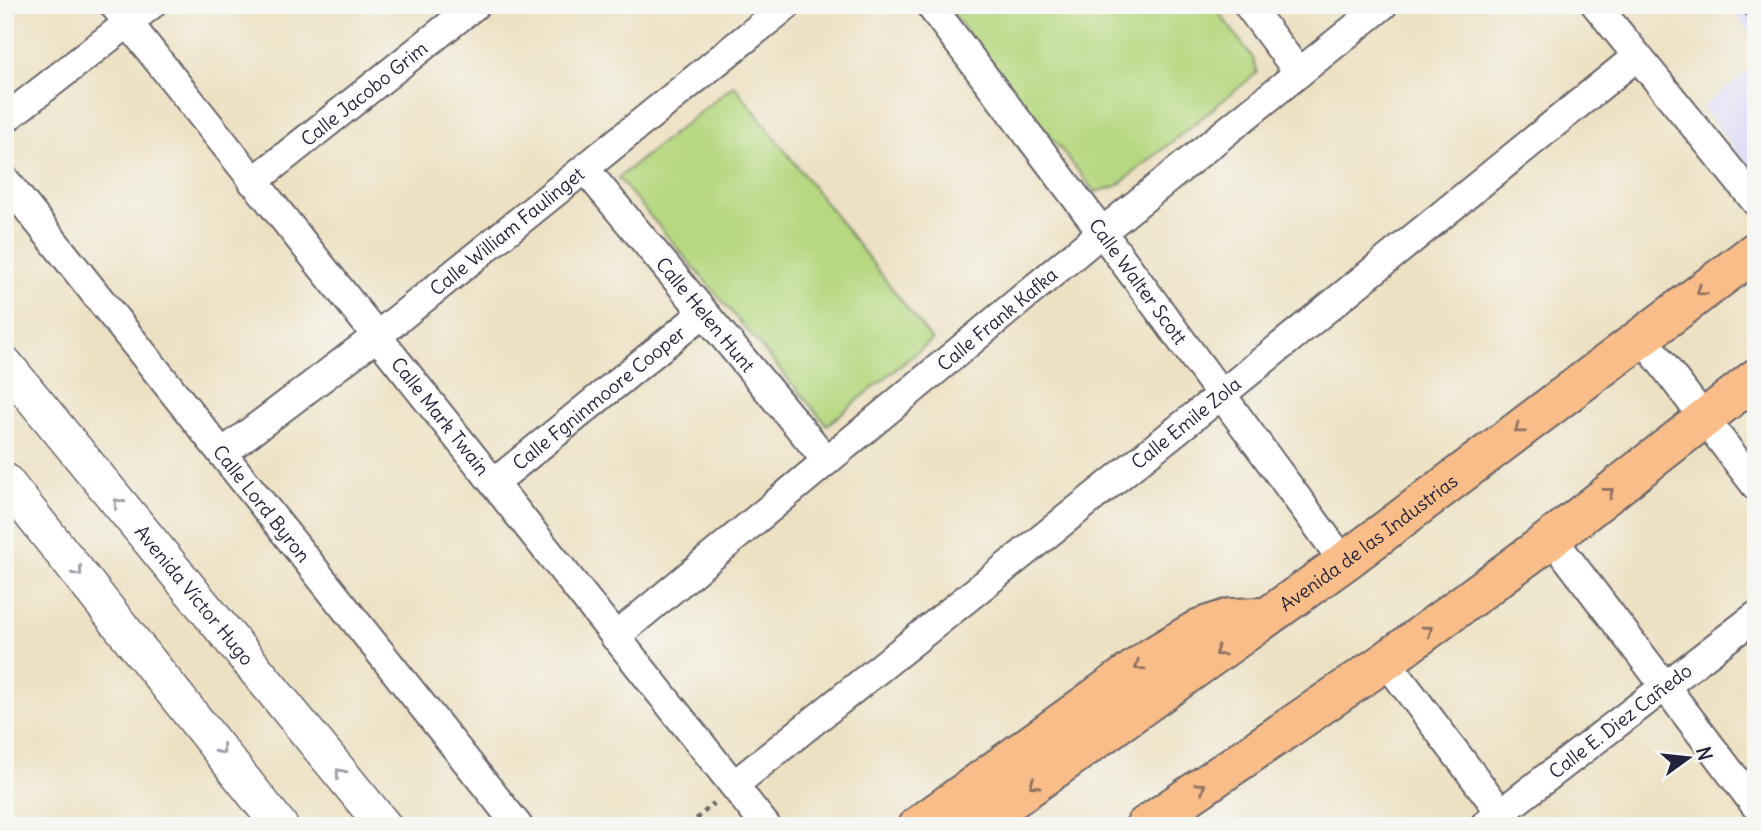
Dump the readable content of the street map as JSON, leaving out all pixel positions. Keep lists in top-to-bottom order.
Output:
{
  "streets": {
    "main road": ["Avenida de las Industrias"],
    "street": [
      "Calle Jacobo Grim",
      "Calle William Faulinget",
      "Calle Walter Scott",
      "Calle Helen Hunt",
      "Calle Frank Kafka",
      "Calle Fgninmoore Cooper",
      "Calle Mark Twain",
      "Calle Emile Zola",
      "Calle Lord Byron",
      "Avenida Víctor Hugo",
      "Calle E. Diez Cañedo"
    ]
  },
  "crossings": [
    ["Calle Jacobo Grim", "Calle Mark Twain"],
    ["Calle William Faulinget", "Calle Helen Hunt"],
    ["Calle William Faulinget", "Calle Mark Twain"],
    ["Calle William Faulinget", "Calle Lord Byron"],
    ["Calle Walter Scott", "Calle Frank Kafka"],
    ["Calle Walter Scott", "Calle Emile Zola"],
    ["Calle Walter Scott", "Avenida de las Industrias"],
    ["Calle Helen Hunt", "Calle Frank Kafka"],
    ["Calle Helen Hunt", "Calle Fgninmoore Cooper"],
    ["Calle Frank Kafka", "Calle Mark Twain"],
    ["Calle Fgninmoore Cooper", "Calle Mark Twain"],
    ["Calle Mark Twain", "Calle Emile Zola"]
  ],
  "north": "right"
}
